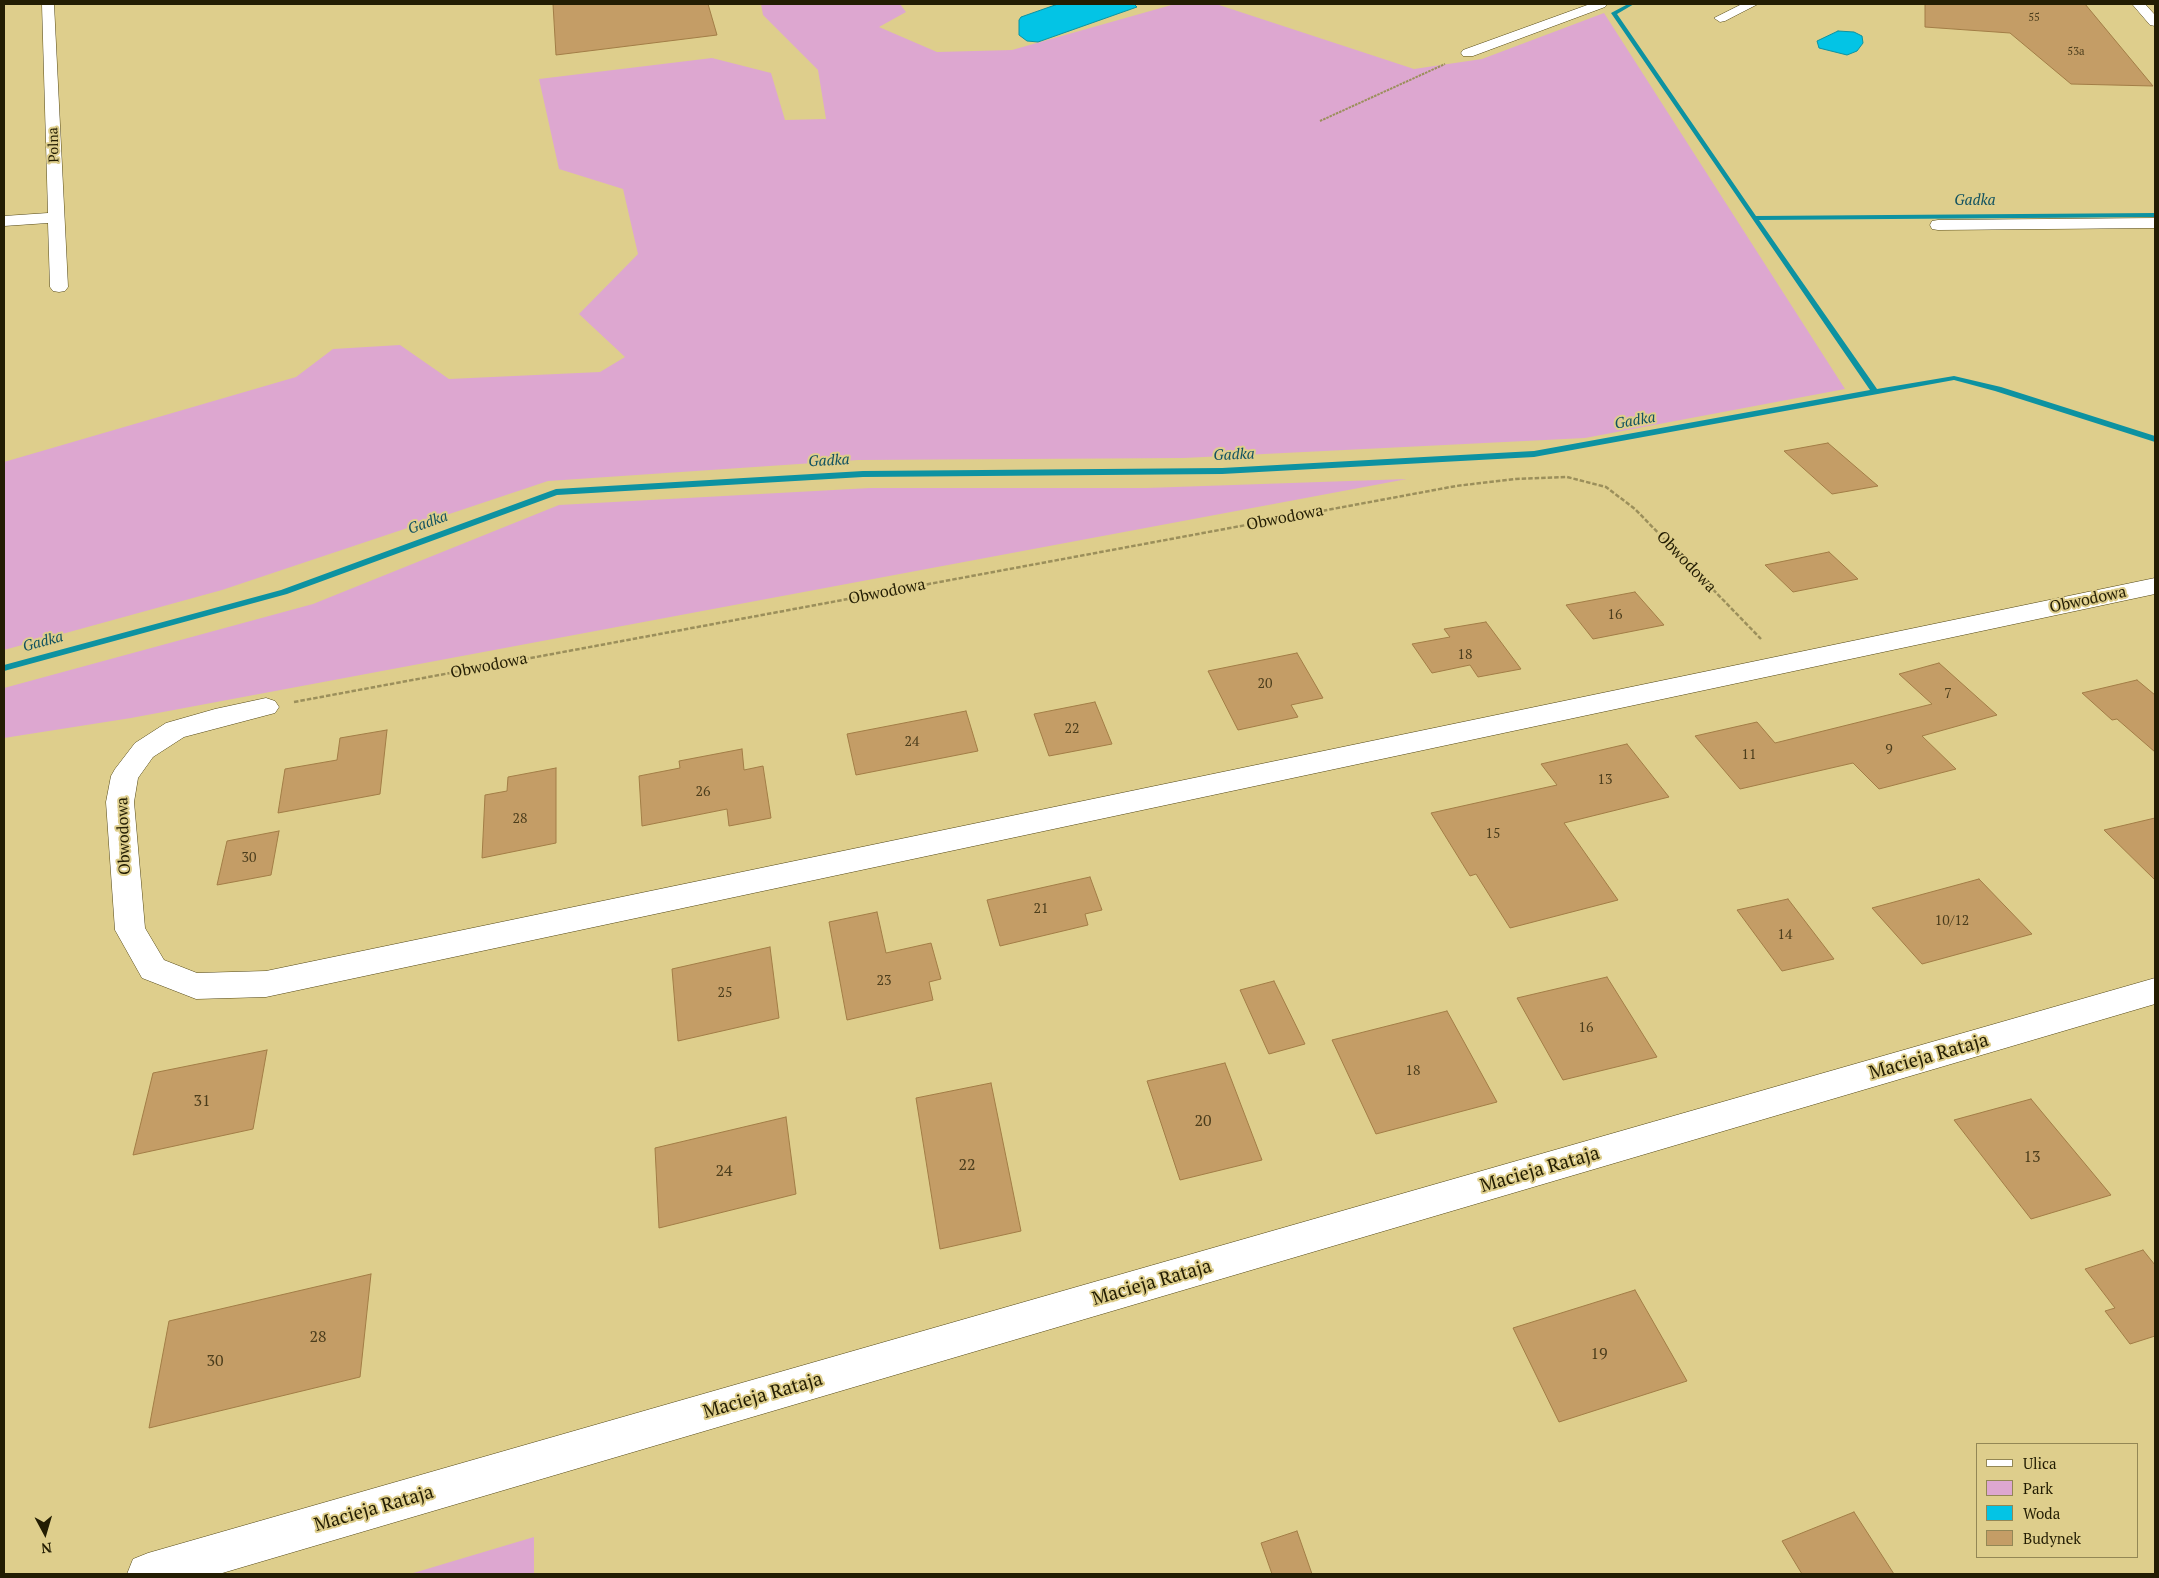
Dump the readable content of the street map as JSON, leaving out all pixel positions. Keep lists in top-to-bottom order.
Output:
{
  "streets": {
    "street": ["Polna", "Obwodowa", "Macieja Rataja"]
  },
  "water": ["Gadka"],
  "house_numbers": [
    "55",
    "53a",
    "16",
    "18",
    "20",
    "7",
    "22",
    "24",
    "9",
    "11",
    "13",
    "26",
    "28",
    "15",
    "30",
    "21",
    "10/12",
    "14",
    "23",
    "25",
    "16",
    "18",
    "31",
    "20",
    "13",
    "22",
    "24",
    "28",
    "19",
    "30"
  ],
  "legend": [
    "Ulica",
    "Park",
    "Woda",
    "Budynek"
  ],
  "north": "bottom"
}
